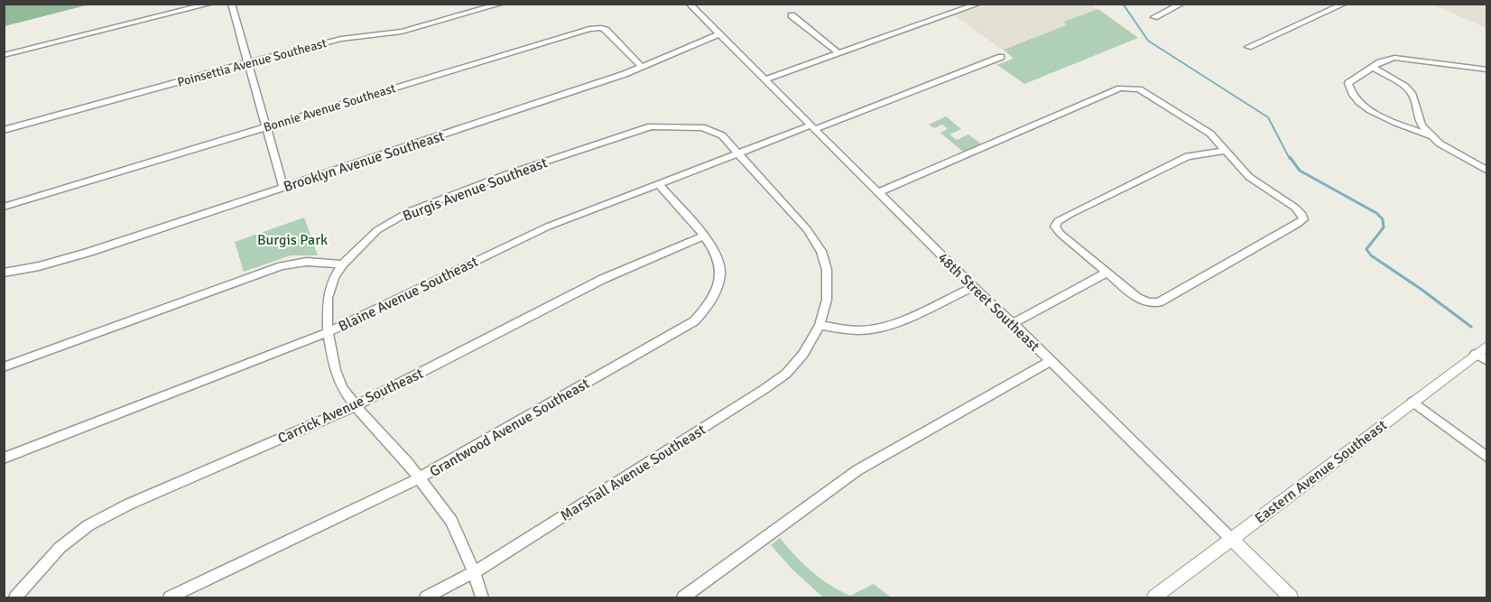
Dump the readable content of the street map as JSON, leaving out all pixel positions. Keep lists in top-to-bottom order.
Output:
{
  "streets": {
    "street": [
      "Poinsettia Avenue Southeast",
      "Bonnie Avenue Southeast",
      "Brooklyn Avenue Southeast",
      "Burgis Avenue Southeast",
      "Blaine Avenue Southeast",
      "48th Street Southeast",
      "Carrick Avenue Southeast",
      "Grantwood Avenue Southeast",
      "Eastern Avenue Southeast",
      "Marshall Avenue Southeast"
    ]
  },
  "crossings": [
    ["Bonnie Avenue Southeast", "Brooklyn Avenue Southeast"],
    ["Brooklyn Avenue Southeast", "48th Street Southeast"],
    ["Burgis Avenue Southeast", "Blaine Avenue Southeast"],
    ["Burgis Avenue Southeast", "Marshall Avenue Southeast"],
    ["Blaine Avenue Southeast", "48th Street Southeast"],
    ["Blaine Avenue Southeast", "Grantwood Avenue Southeast"],
    ["Blaine Avenue Southeast", "Marshall Avenue Southeast"],
    ["48th Street Southeast", "Eastern Avenue Southeast"],
    ["Carrick Avenue Southeast", "Grantwood Avenue Southeast"]
  ],
  "parks": ["Burgis Park"]
}
